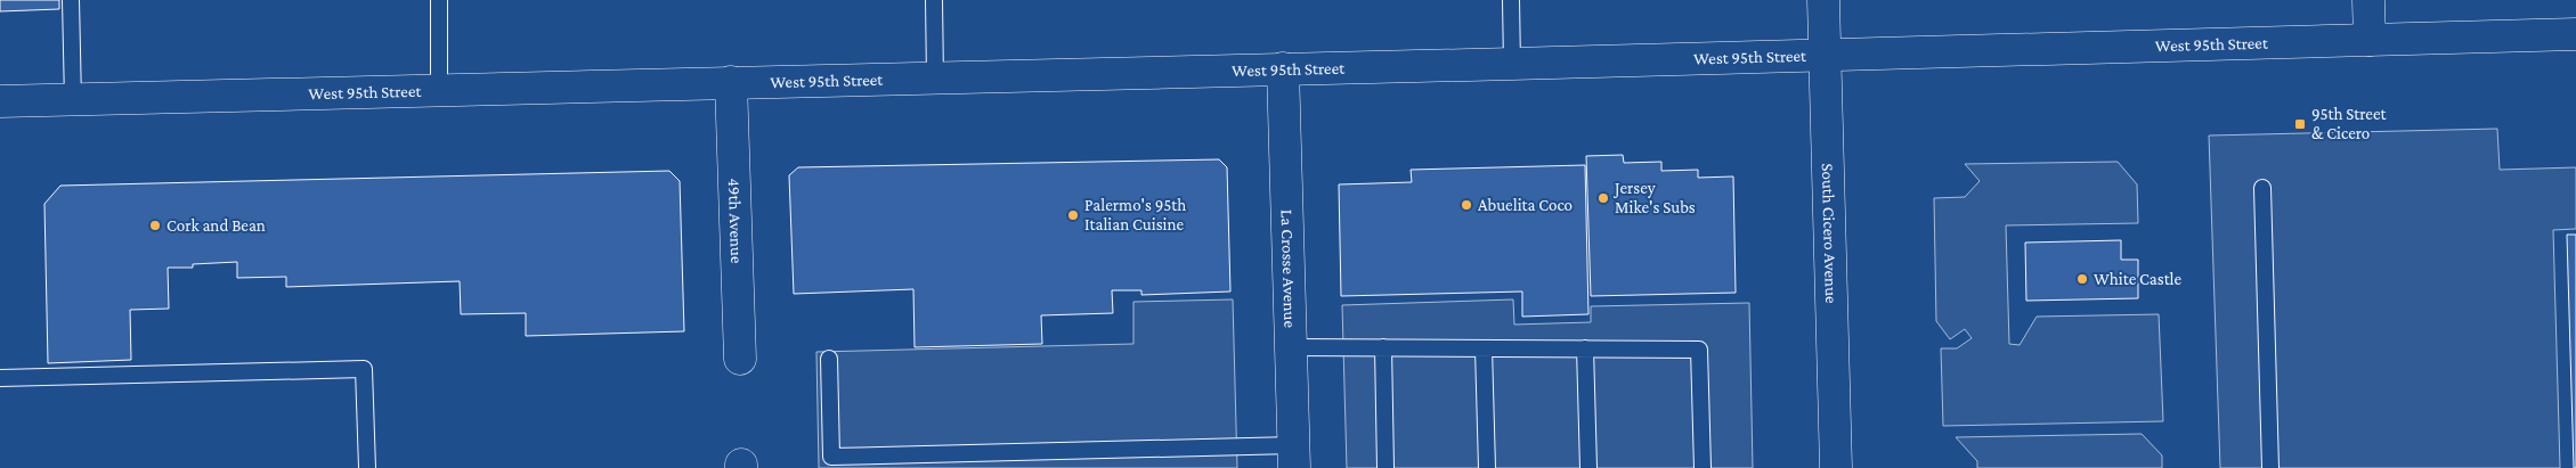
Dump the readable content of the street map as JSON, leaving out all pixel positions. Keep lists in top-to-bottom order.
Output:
{
  "streets": {
    "main road": [
      "West 95th Street",
      "49th Avenue",
      "South Cicero Avenue",
      "La Crosse Avenue"
    ]
  },
  "crossings": [
    ["West 95th Street", "49th Avenue"],
    ["West 95th Street", "South Cicero Avenue"],
    ["West 95th Street", "La Crosse Avenue"]
  ],
  "places": {
    "transit": ["95th Street & Cicero"],
    "other": [
      "Jersey Mike's Subs",
      "Abuelita Coco",
      "Palermo's 95th Italian Cuisine",
      "Cork and Bean",
      "White Castle"
    ]
  }
}
